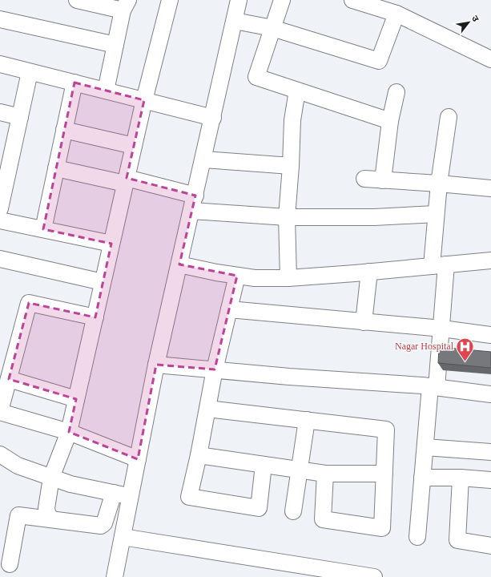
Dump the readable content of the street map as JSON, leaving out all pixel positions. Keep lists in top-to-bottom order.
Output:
{
  "places": {
    "hospital": ["Nagar Hospital"]
  },
  "north": "top right"
}
